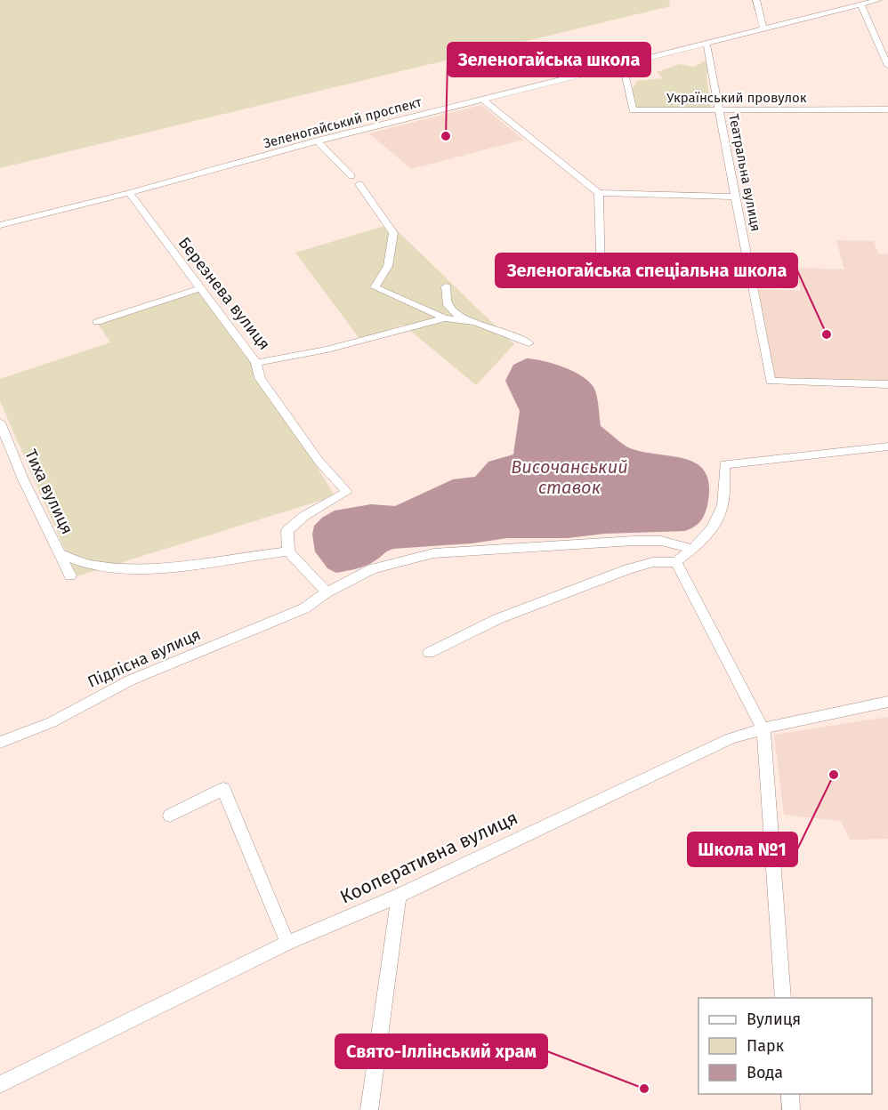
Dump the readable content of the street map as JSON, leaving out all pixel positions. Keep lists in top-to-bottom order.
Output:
{
  "streets": {
    "street": [
      "Український провулок",
      "Зеленогайський проспект",
      "Театральна вулиця",
      "Березнева вулиця",
      "Тиха вулиця",
      "Підлісна вулиця",
      "Кооперативна вулиця"
    ]
  },
  "crossings": [
    ["Український провулок", "Зеленогайський проспект"],
    ["Український провулок", "Театральна вулиця"],
    ["Зеленогайський проспект", "Театральна вулиця"],
    ["Зеленогайський проспект", "Березнева вулиця"]
  ],
  "water": ["Височанський ставок"],
  "places": [
    "Зеленогайська школа",
    "Зеленогайська спеціальна школа",
    "Школа №1",
    "Свято-Іллінський храм"
  ],
  "legend": ["Вулиця", "Парк", "Вода"]
}
